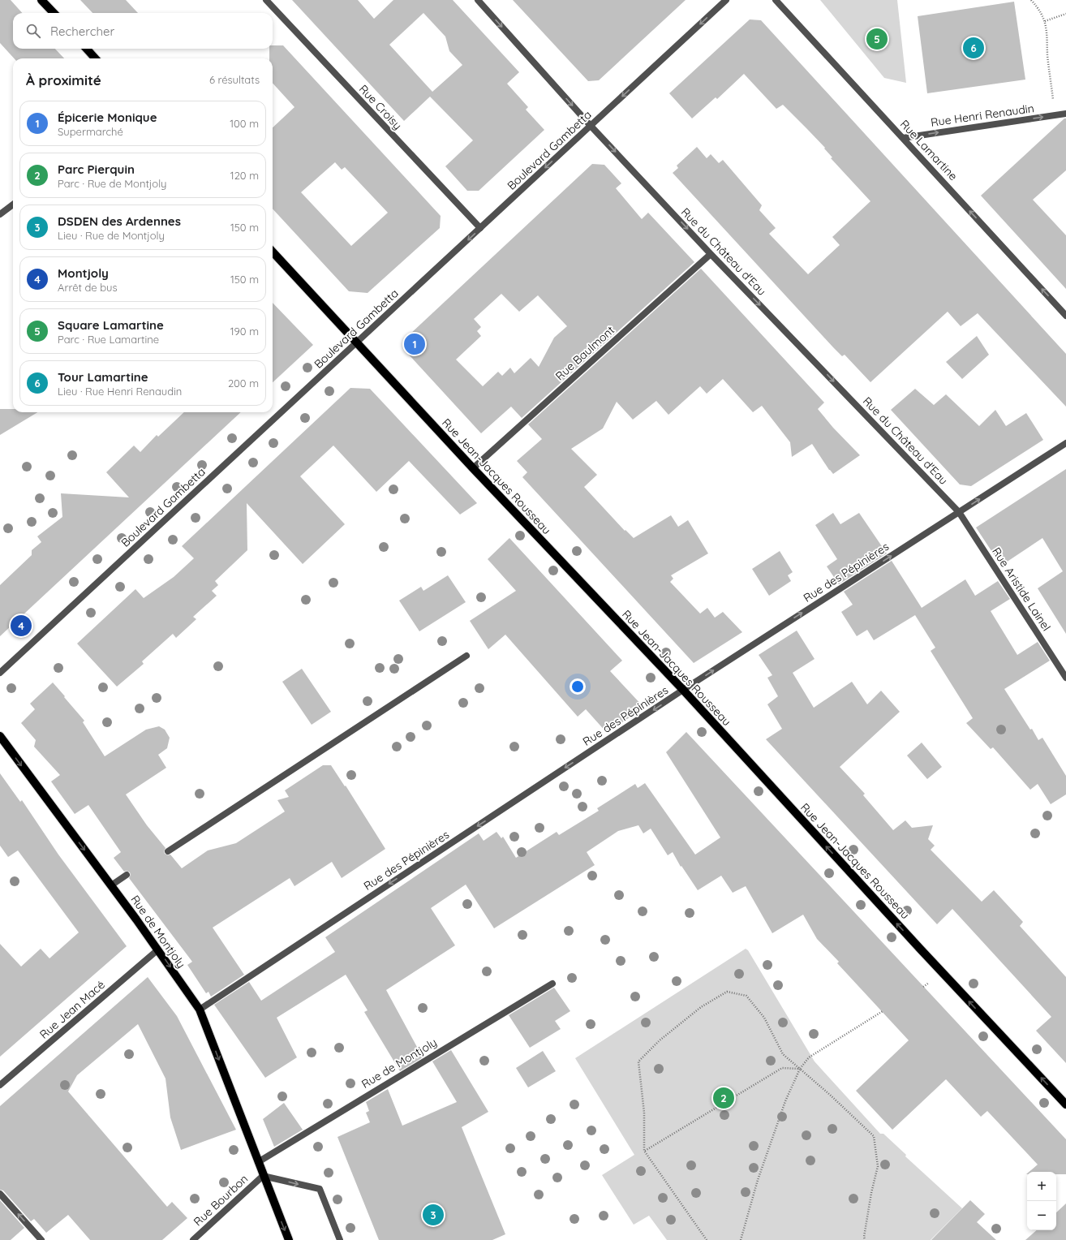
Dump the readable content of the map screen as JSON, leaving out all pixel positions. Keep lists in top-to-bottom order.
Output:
{
  "streets": {
    "main road": ["Rue Jean-Jacques Rousseau", "Rue de Montjoly"],
    "street": [
      "Rue Croisy",
      "Rue Henri Renaudin",
      "Boulevard Gambetta",
      "Rue Lamartine",
      "Rue du Château d'Eau",
      "Rue Baulmont",
      "Rue des Pépinières",
      "Rue Aristide Lainel",
      "Rue Jean Macé",
      "Rue Bourbon"
    ]
  },
  "crossings": [
    ["Rue Croisy", "Boulevard Gambetta"],
    ["Rue Henri Renaudin", "Rue Lamartine"],
    ["Boulevard Gambetta", "Rue du Château d'Eau"],
    ["Boulevard Gambetta", "Rue Jean-Jacques Rousseau"],
    ["Rue du Château d'Eau", "Rue Baulmont"],
    ["Rue du Château d'Eau", "Rue des Pépinières"],
    ["Rue du Château d'Eau", "Rue Aristide Lainel"],
    ["Rue Baulmont", "Rue Jean-Jacques Rousseau"],
    ["Rue Jean-Jacques Rousseau", "Rue des Pépinières"],
    ["Rue des Pépinières", "Rue Aristide Lainel"],
    ["Rue des Pépinières", "Rue de Montjoly"],
    ["Rue de Montjoly", "Rue Jean Macé"],
    ["Rue de Montjoly", "Rue Bourbon"]
  ],
  "one_way": [
    "Rue Henri Renaudin",
    "Boulevard Gambetta",
    "Rue Lamartine",
    "Rue du Château d'Eau",
    "Rue Jean-Jacques Rousseau",
    "Rue de Montjoly"
  ],
  "page": {
    "search": "Rechercher",
    "pins": [
      "5",
      "6",
      "1",
      "4",
      "2",
      "3"
    ],
    "heading": ["À proximité", "6 résultats"],
    "list": [
      {
        "mark": "1",
        "name": "Épicerie Monique",
        "note": "Supermarché",
        "value": "100 m"
      },
      {
        "mark": "2",
        "name": "Parc Pierquin",
        "note": "Parc · Rue de Montjoly",
        "value": "120 m"
      },
      {
        "mark": "3",
        "name": "DSDEN des Ardennes",
        "note": "Lieu · Rue de Montjoly",
        "value": "150 m"
      },
      {
        "mark": "4",
        "name": "Montjoly",
        "note": "Arrêt de bus",
        "value": "150 m"
      },
      {
        "mark": "5",
        "name": "Square Lamartine",
        "note": "Parc · Rue Lamartine",
        "value": "190 m"
      },
      {
        "mark": "6",
        "name": "Tour Lamartine",
        "note": "Lieu · Rue Henri Renaudin",
        "value": "200 m"
      }
    ],
    "map_buttons": ["+", "−"]
  }
}
